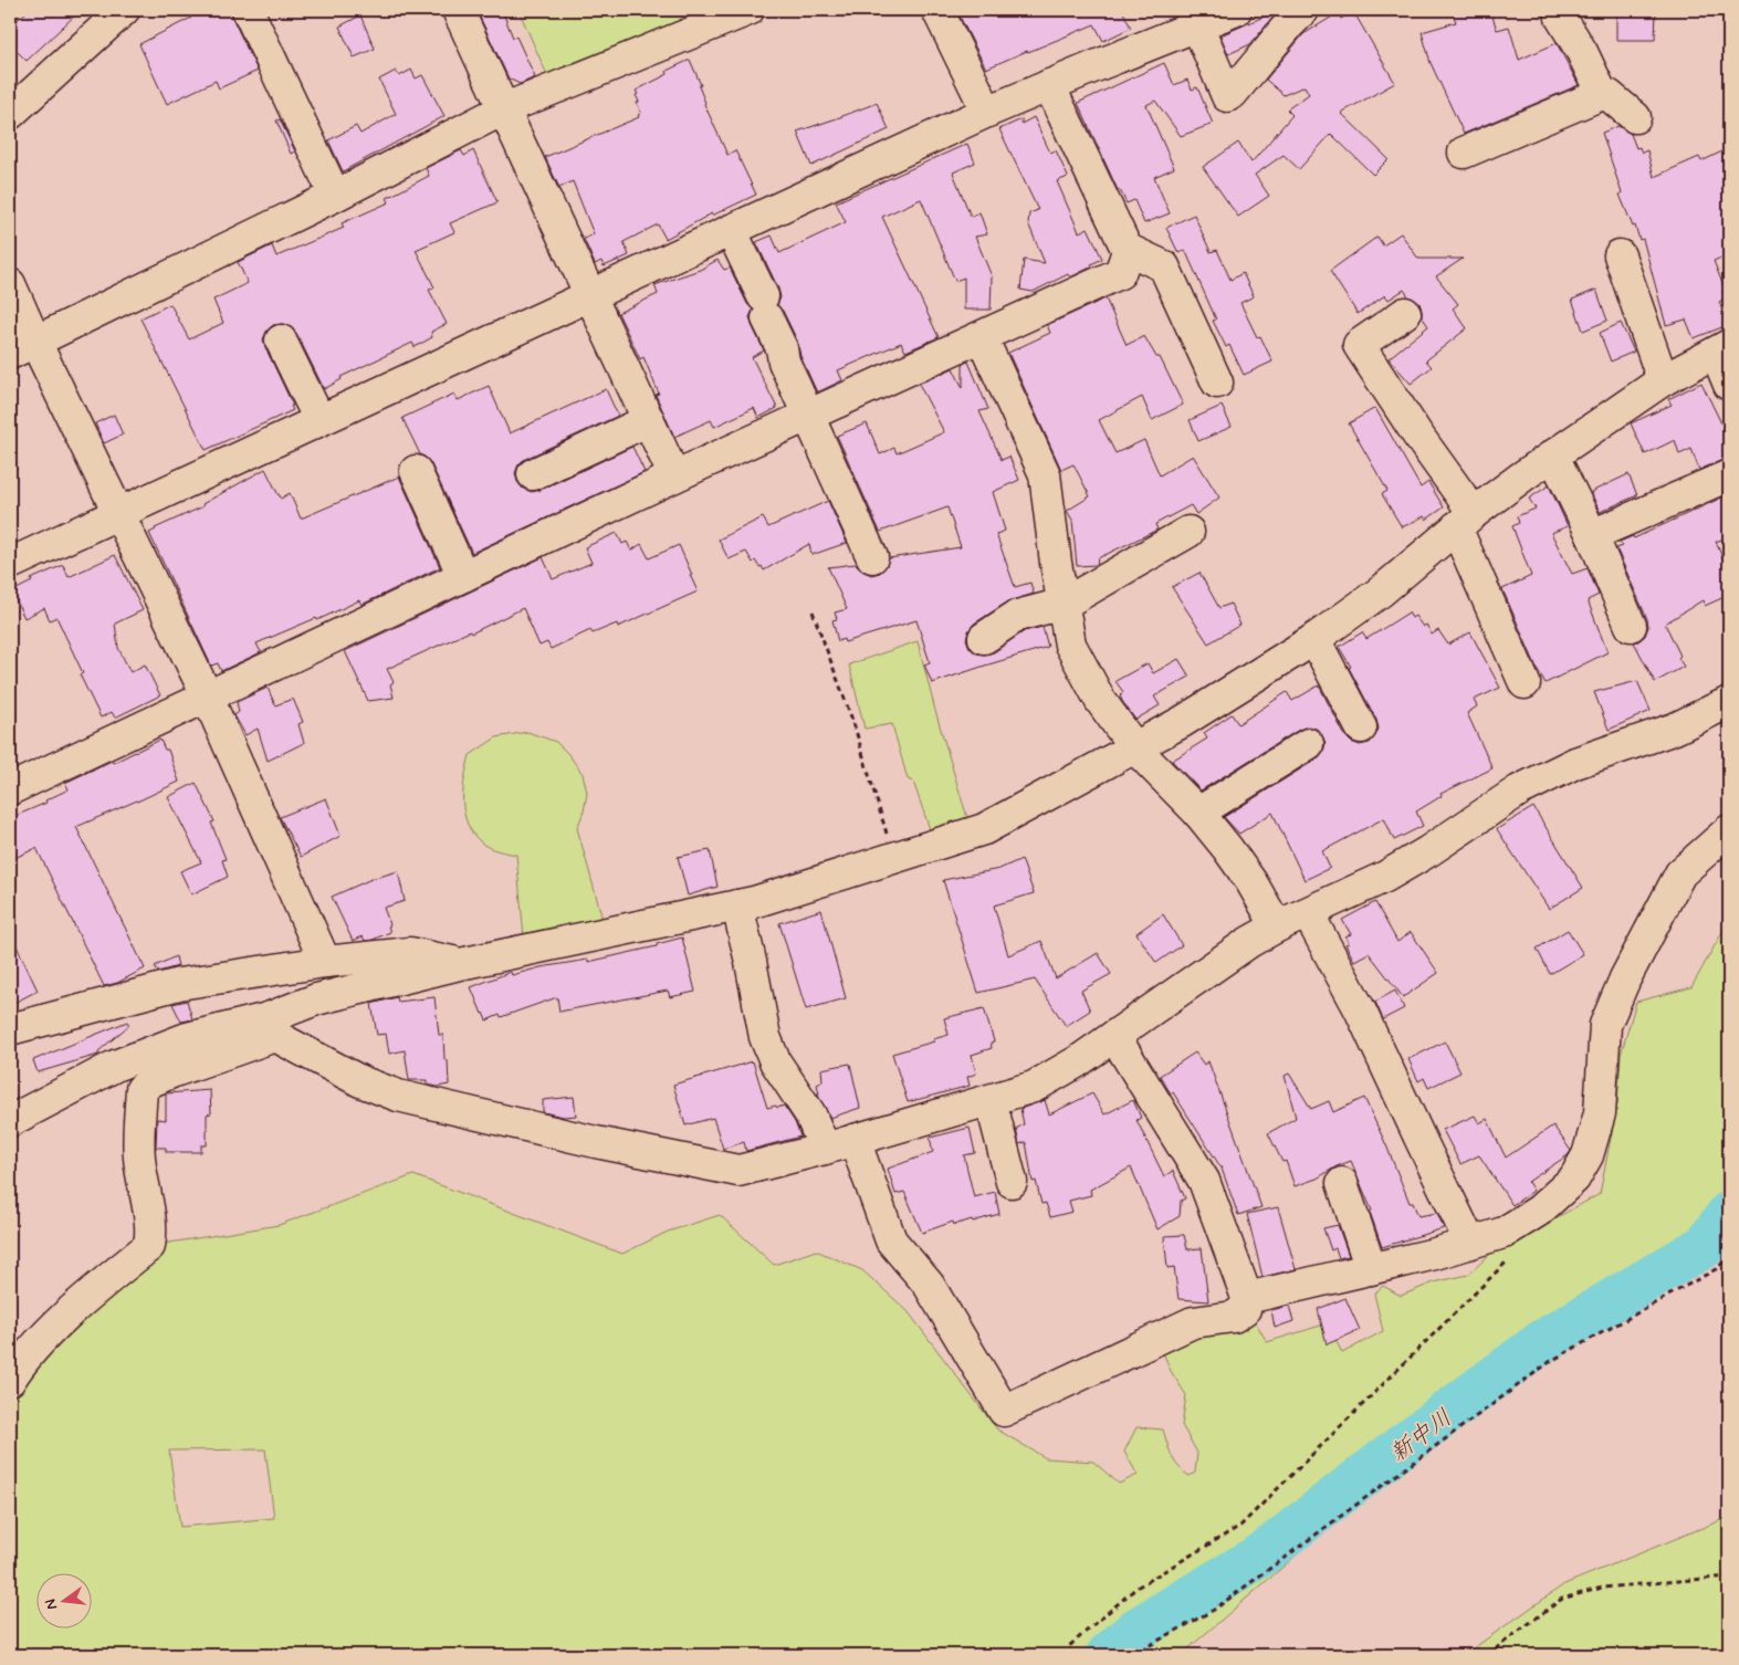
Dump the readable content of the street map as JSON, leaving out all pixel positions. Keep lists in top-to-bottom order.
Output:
{
  "water": ["新中川"],
  "north": "left"
}
